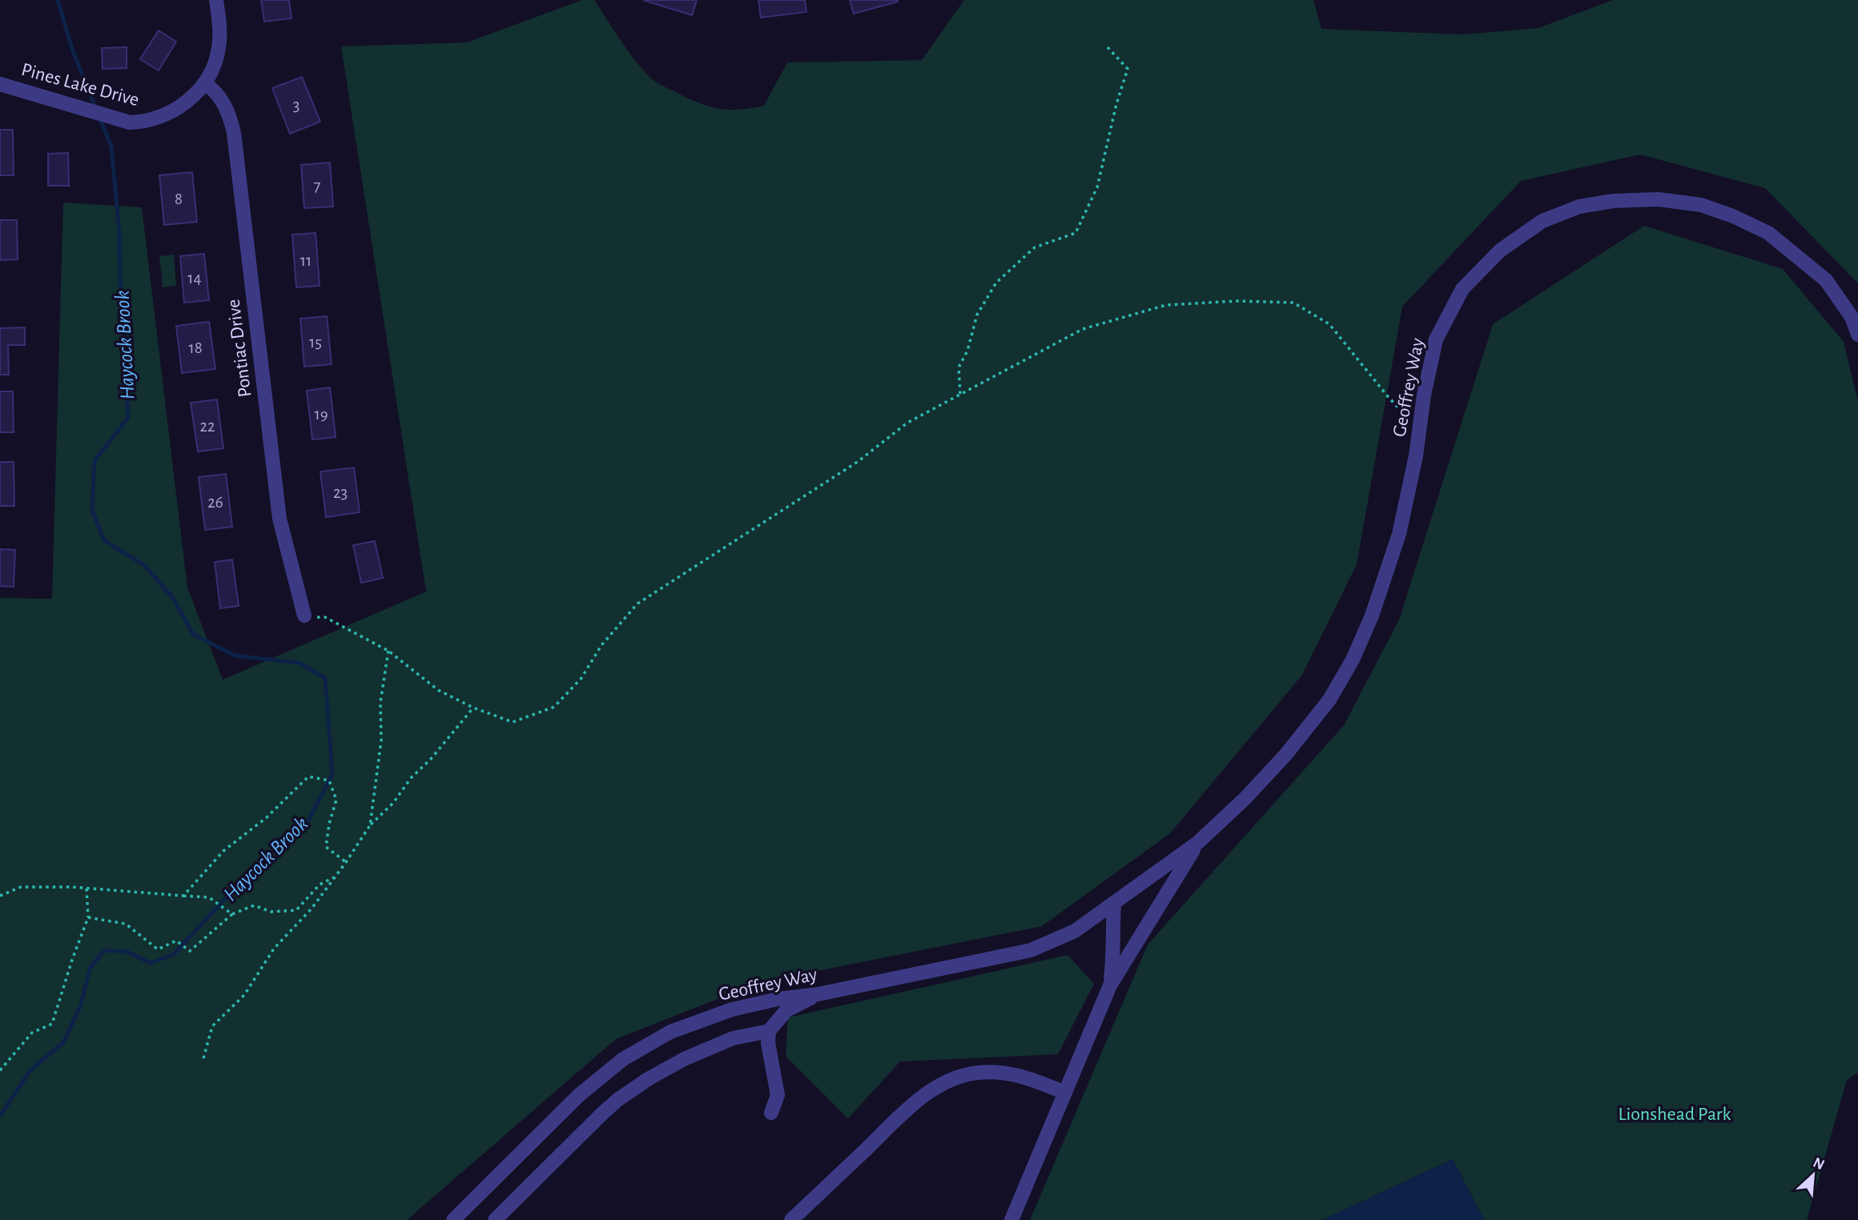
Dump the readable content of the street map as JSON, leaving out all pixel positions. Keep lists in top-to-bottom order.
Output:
{
  "streets": {
    "street": ["Pines Lake Drive", "Pontiac Drive", "Geoffrey Way"]
  },
  "crossings": [
    ["Pines Lake Drive", "Pontiac Drive"]
  ],
  "water": ["Haycock Brook"],
  "parks": ["Lionshead Park"],
  "house_numbers": [
    "3",
    "7",
    "8",
    "11",
    "14",
    "15",
    "18",
    "19",
    "22",
    "23",
    "26"
  ],
  "north": "top right"
}
